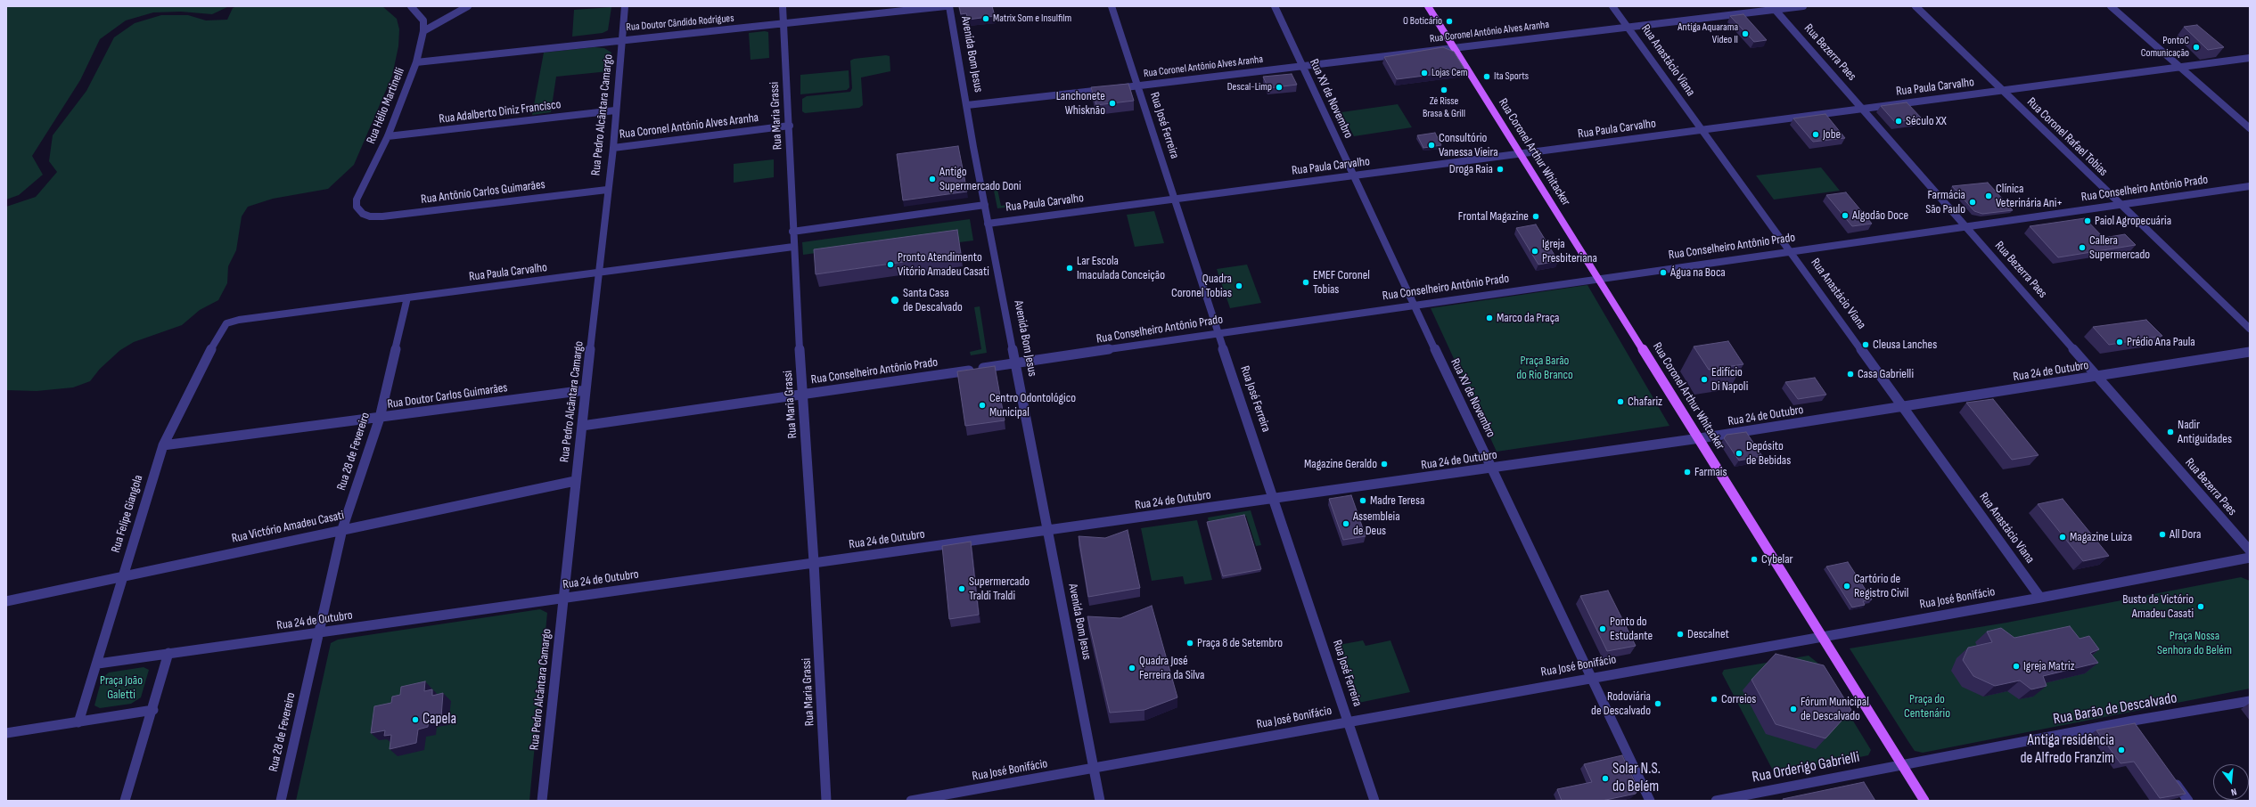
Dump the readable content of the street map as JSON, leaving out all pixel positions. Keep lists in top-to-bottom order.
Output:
{
  "streets": {
    "main road": ["Rua Coronel Arthur Whitacker"],
    "street": [
      "Rua Doutor Cândido Rodrigues",
      "Rua Coronel Antônio Alves Aranha",
      "Rua Bezerra Paes",
      "Avenida Bom Jesus",
      "Rua Anastácio Viana",
      "Rua Paula Carvalho",
      "Rua XV de Novembro",
      "Rua Hélio Martinelli",
      "Rua Adalberto Diniz Francisco",
      "Rua Pedro Alcântara Camargo",
      "Rua Maria Grassi",
      "Rua José Ferreira",
      "Rua Coronel Rafael Tobias",
      "Rua Conselheiro Antônio Prado",
      "Rua Antônio Carlos Guimarães",
      "Rua 24 de Outubro",
      "Rua Doutor Carlos Guimarães",
      "Rua 28 de Fevereiro",
      "Rua Felipe Giangola",
      "Rua Victório Amadeu Casati",
      "Rua José Bonifácio",
      "Rua Barão de Descalvado",
      "Rua Orderigo Gabrielli"
    ]
  },
  "crossings": [
    ["Rua Doutor Cândido Rodrigues", "Rua Hélio Martinelli"],
    ["Rua Doutor Cândido Rodrigues", "Rua Pedro Alcântara Camargo"],
    ["Rua Doutor Cândido Rodrigues", "Rua Maria Grassi"],
    ["Rua Coronel Antônio Alves Aranha", "Rua Bezerra Paes"],
    ["Rua Coronel Antônio Alves Aranha", "Avenida Bom Jesus"],
    ["Rua Coronel Antônio Alves Aranha", "Rua Anastácio Viana"],
    ["Rua Coronel Antônio Alves Aranha", "Rua XV de Novembro"],
    ["Rua Coronel Antônio Alves Aranha", "Rua Pedro Alcântara Camargo"],
    ["Rua Coronel Antônio Alves Aranha", "Rua Maria Grassi"],
    ["Rua Coronel Antônio Alves Aranha", "Rua José Ferreira"],
    ["Rua Coronel Antônio Alves Aranha", "Rua Coronel Arthur Whitacker"],
    ["Rua Bezerra Paes", "Rua Paula Carvalho"],
    ["Rua Bezerra Paes", "Rua Conselheiro Antônio Prado"],
    ["Rua Bezerra Paes", "Rua 24 de Outubro"],
    ["Avenida Bom Jesus", "Rua Paula Carvalho"],
    ["Avenida Bom Jesus", "Rua Conselheiro Antônio Prado"],
    ["Avenida Bom Jesus", "Rua 24 de Outubro"],
    ["Avenida Bom Jesus", "Rua José Bonifácio"],
    ["Rua Anastácio Viana", "Rua Paula Carvalho"],
    ["Rua Anastácio Viana", "Rua Conselheiro Antônio Prado"],
    ["Rua Anastácio Viana", "Rua 24 de Outubro"],
    ["Rua Anastácio Viana", "Rua José Bonifácio"],
    ["Rua Paula Carvalho", "Rua XV de Novembro"],
    ["Rua Paula Carvalho", "Rua Pedro Alcântara Camargo"],
    ["Rua Paula Carvalho", "Rua Maria Grassi"],
    ["Rua Paula Carvalho", "Rua José Ferreira"],
    ["Rua Paula Carvalho", "Rua Coronel Rafael Tobias"],
    ["Rua Paula Carvalho", "Rua Coronel Arthur Whitacker"],
    ["Rua Paula Carvalho", "Rua 28 de Fevereiro"],
    ["Rua Paula Carvalho", "Rua Felipe Giangola"],
    ["Rua XV de Novembro", "Rua Conselheiro Antônio Prado"],
    ["Rua XV de Novembro", "Rua 24 de Outubro"],
    ["Rua XV de Novembro", "Rua José Bonifácio"],
    ["Rua Hélio Martinelli", "Rua Adalberto Diniz Francisco"],
    ["Rua Hélio Martinelli", "Rua Antônio Carlos Guimarães"],
    ["Rua Adalberto Diniz Francisco", "Rua Pedro Alcântara Camargo"],
    ["Rua Pedro Alcântara Camargo", "Rua Conselheiro Antônio Prado"],
    ["Rua Pedro Alcântara Camargo", "Rua Antônio Carlos Guimarães"],
    ["Rua Pedro Alcântara Camargo", "Rua 24 de Outubro"],
    ["Rua Pedro Alcântara Camargo", "Rua Doutor Carlos Guimarães"],
    ["Rua Pedro Alcântara Camargo", "Rua Victório Amadeu Casati"],
    ["Rua Maria Grassi", "Rua Conselheiro Antônio Prado"],
    ["Rua Maria Grassi", "Rua 24 de Outubro"],
    ["Rua José Ferreira", "Rua Conselheiro Antônio Prado"],
    ["Rua José Ferreira", "Rua 24 de Outubro"],
    ["Rua José Ferreira", "Rua José Bonifácio"],
    ["Rua Coronel Rafael Tobias", "Rua Conselheiro Antônio Prado"],
    ["Rua Coronel Arthur Whitacker", "Rua Conselheiro Antônio Prado"],
    ["Rua Coronel Arthur Whitacker", "Rua 24 de Outubro"],
    ["Rua Coronel Arthur Whitacker", "Rua José Bonifácio"],
    ["Rua Coronel Arthur Whitacker", "Rua Barão de Descalvado"],
    ["Rua Coronel Arthur Whitacker", "Rua Orderigo Gabrielli"],
    ["Rua 24 de Outubro", "Rua 28 de Fevereiro"],
    ["Rua 24 de Outubro", "Rua Felipe Giangola"],
    ["Rua Doutor Carlos Guimarães", "Rua 28 de Fevereiro"],
    ["Rua Doutor Carlos Guimarães", "Rua Felipe Giangola"],
    ["Rua 28 de Fevereiro", "Rua Victório Amadeu Casati"],
    ["Rua Felipe Giangola", "Rua Victório Amadeu Casati"],
    ["Rua Barão de Descalvado", "Rua Orderigo Gabrielli"]
  ],
  "parks": [
    "Praça Barão do Rio Branco",
    "Praça Nossa Senhora do Belém",
    "Praça João Galetti",
    "Praça do Centenário"
  ],
  "places": [
    "Matrix Som e Insulfilm",
    "O Boticário",
    "Antiga Aquarama Video II",
    "PontoC Comunicação",
    "Lojas Cem",
    "Ita Sports",
    "Descal-Limp",
    "Zé Risse Brasa & Grill",
    "Lanchonete Whisknão",
    "Século XX",
    "Jobe",
    "Consultório Vanessa Vieira",
    "Droga Raia",
    "Antigo Supermercado Doni",
    "Clínica Veterinária Ani+",
    "Farmácia São Paulo",
    "Algodão Doce",
    "Frontal Magazine",
    "Paiol Agropecuária",
    "Callera Supermercado",
    "Igreja Presbiteriana",
    "Pronto Atendimento Vitório Amadeu Casati",
    "Lar Escola Imaculada Conceição",
    "Água na Boca",
    "EMEF Coronel Tobias",
    "Quadra Coronel Tobias",
    "Santa Casa de Descalvado",
    "Marco da Praça",
    "Prédio Ana Paula",
    "Cleusa Lanches",
    "Casa Gabrielli",
    "Edifício Di Napoli",
    "Chafariz",
    "Centro Odontológico Municipal",
    "Nadir Antiguidades",
    "Depósito de Bebidas",
    "Magazine Geraldo",
    "Farmais",
    "Madre Teresa",
    "Assembleia de Deus",
    "All Dora",
    "Magazine Luiza",
    "Cybelar",
    "Cartório de Registro Civil",
    "Supermercado Traldi Traldi",
    "Busto de Victório Amadeu Casati",
    "Ponto do Estudante",
    "Descalnet",
    "Praça 8 de Setembro",
    "Igreja Matriz",
    "Quadra José Ferreira da Silva",
    "Correios",
    "Rodoviária de Descalvado",
    "Fórum Municipal de Descalvado",
    "Capela",
    "Antiga residência de Alfredo Franzim",
    "Solar N.S. do Belém"
  ],
  "north": "bottom"
}
